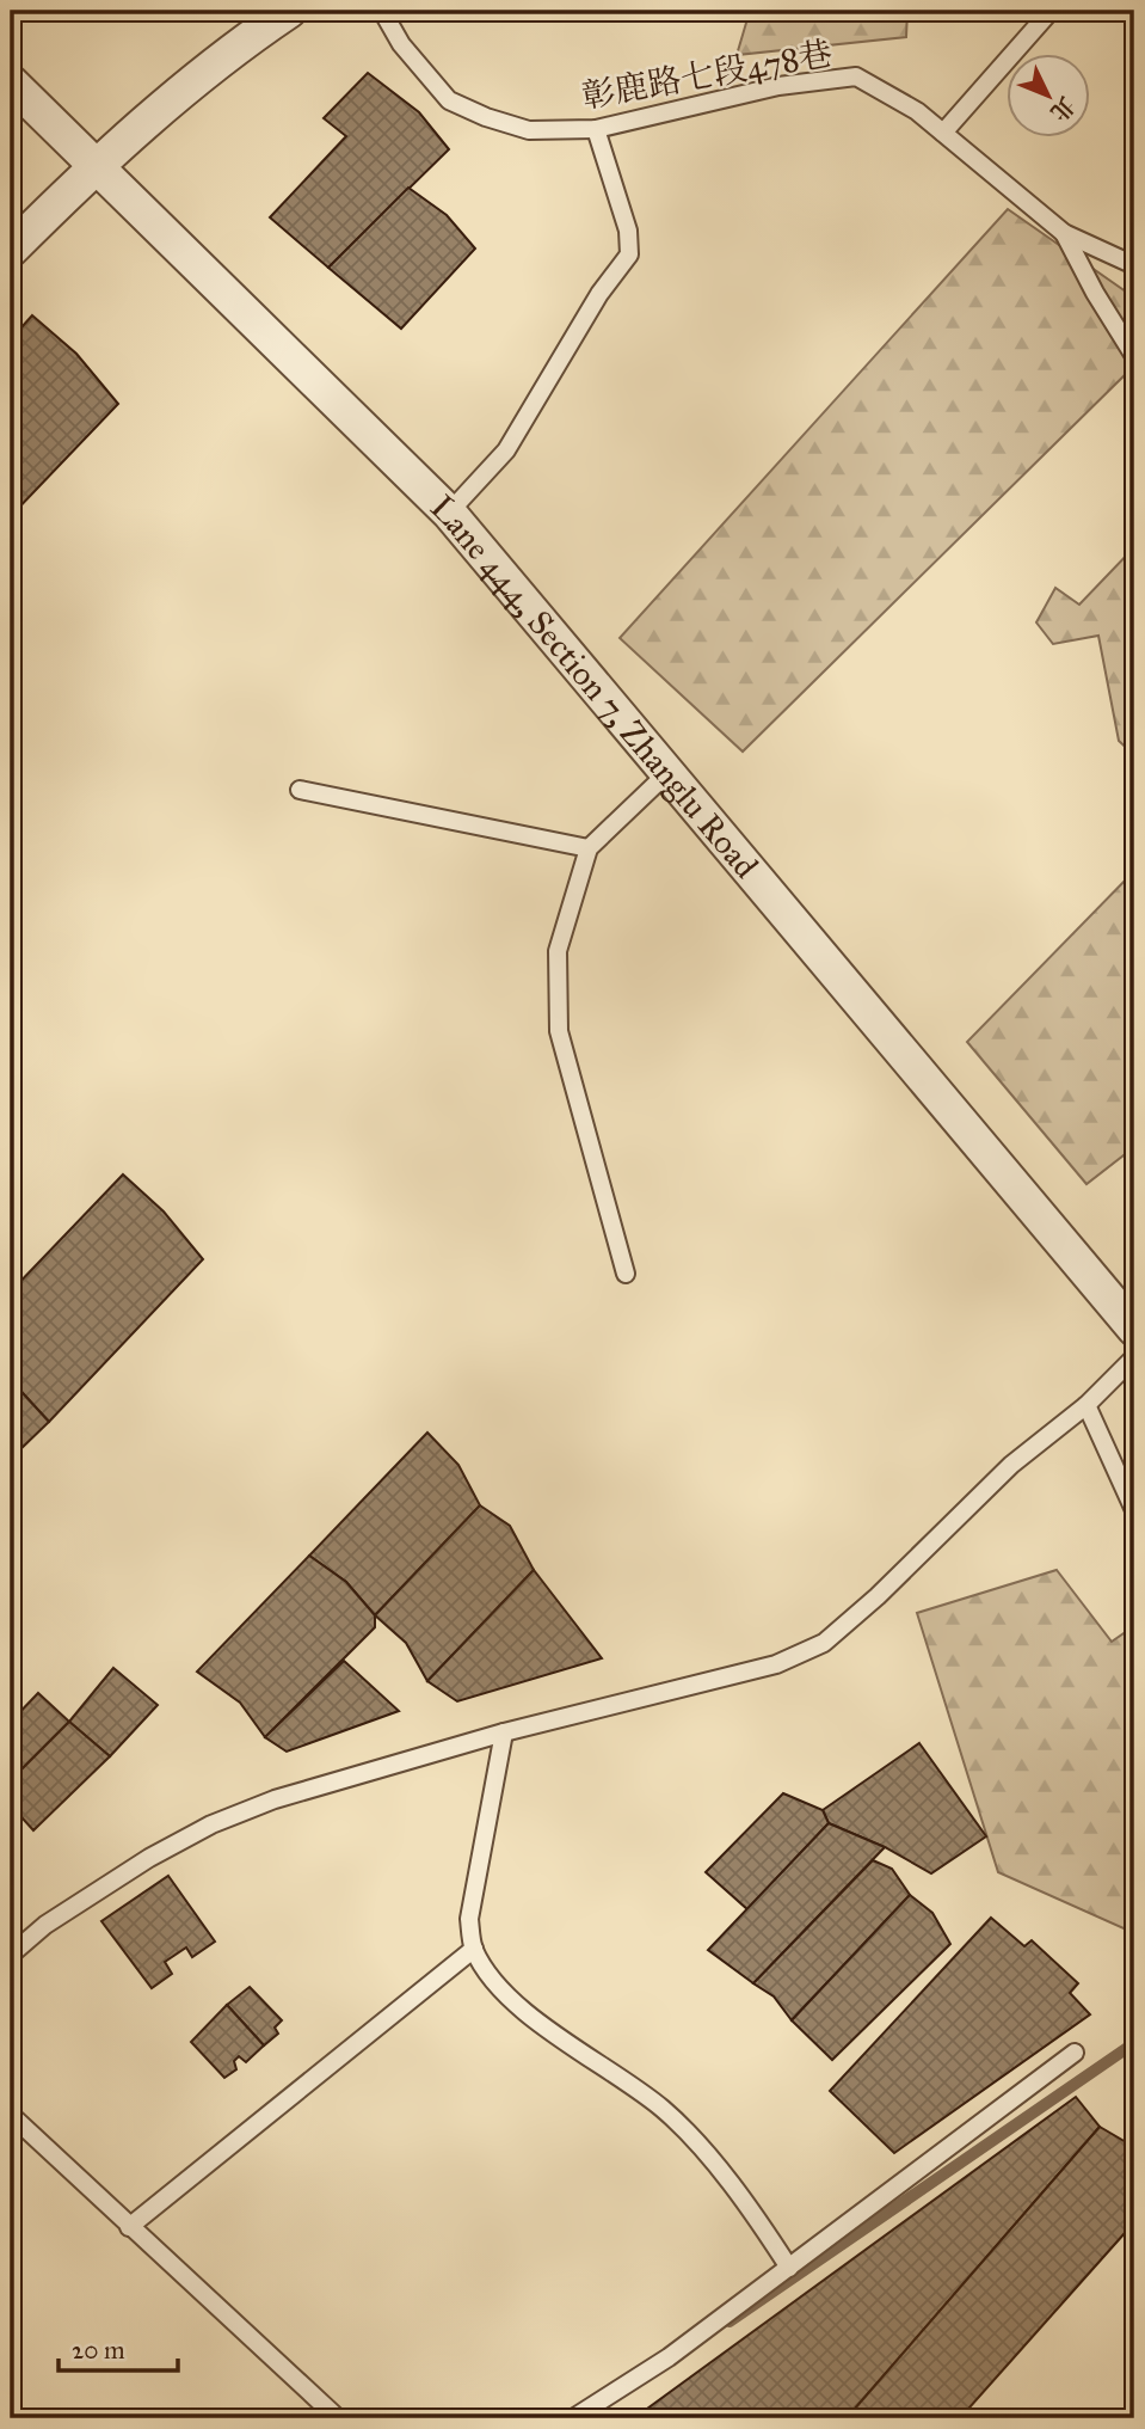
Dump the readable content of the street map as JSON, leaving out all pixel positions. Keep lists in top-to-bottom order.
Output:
{
  "streets": {
    "street": ["Lane 444, Section 7, Zhanglu Road"],
    "lane": ["彰鹿路七段478巷"]
  },
  "scale_bar": "20 m",
  "north": "bottom right"
}
